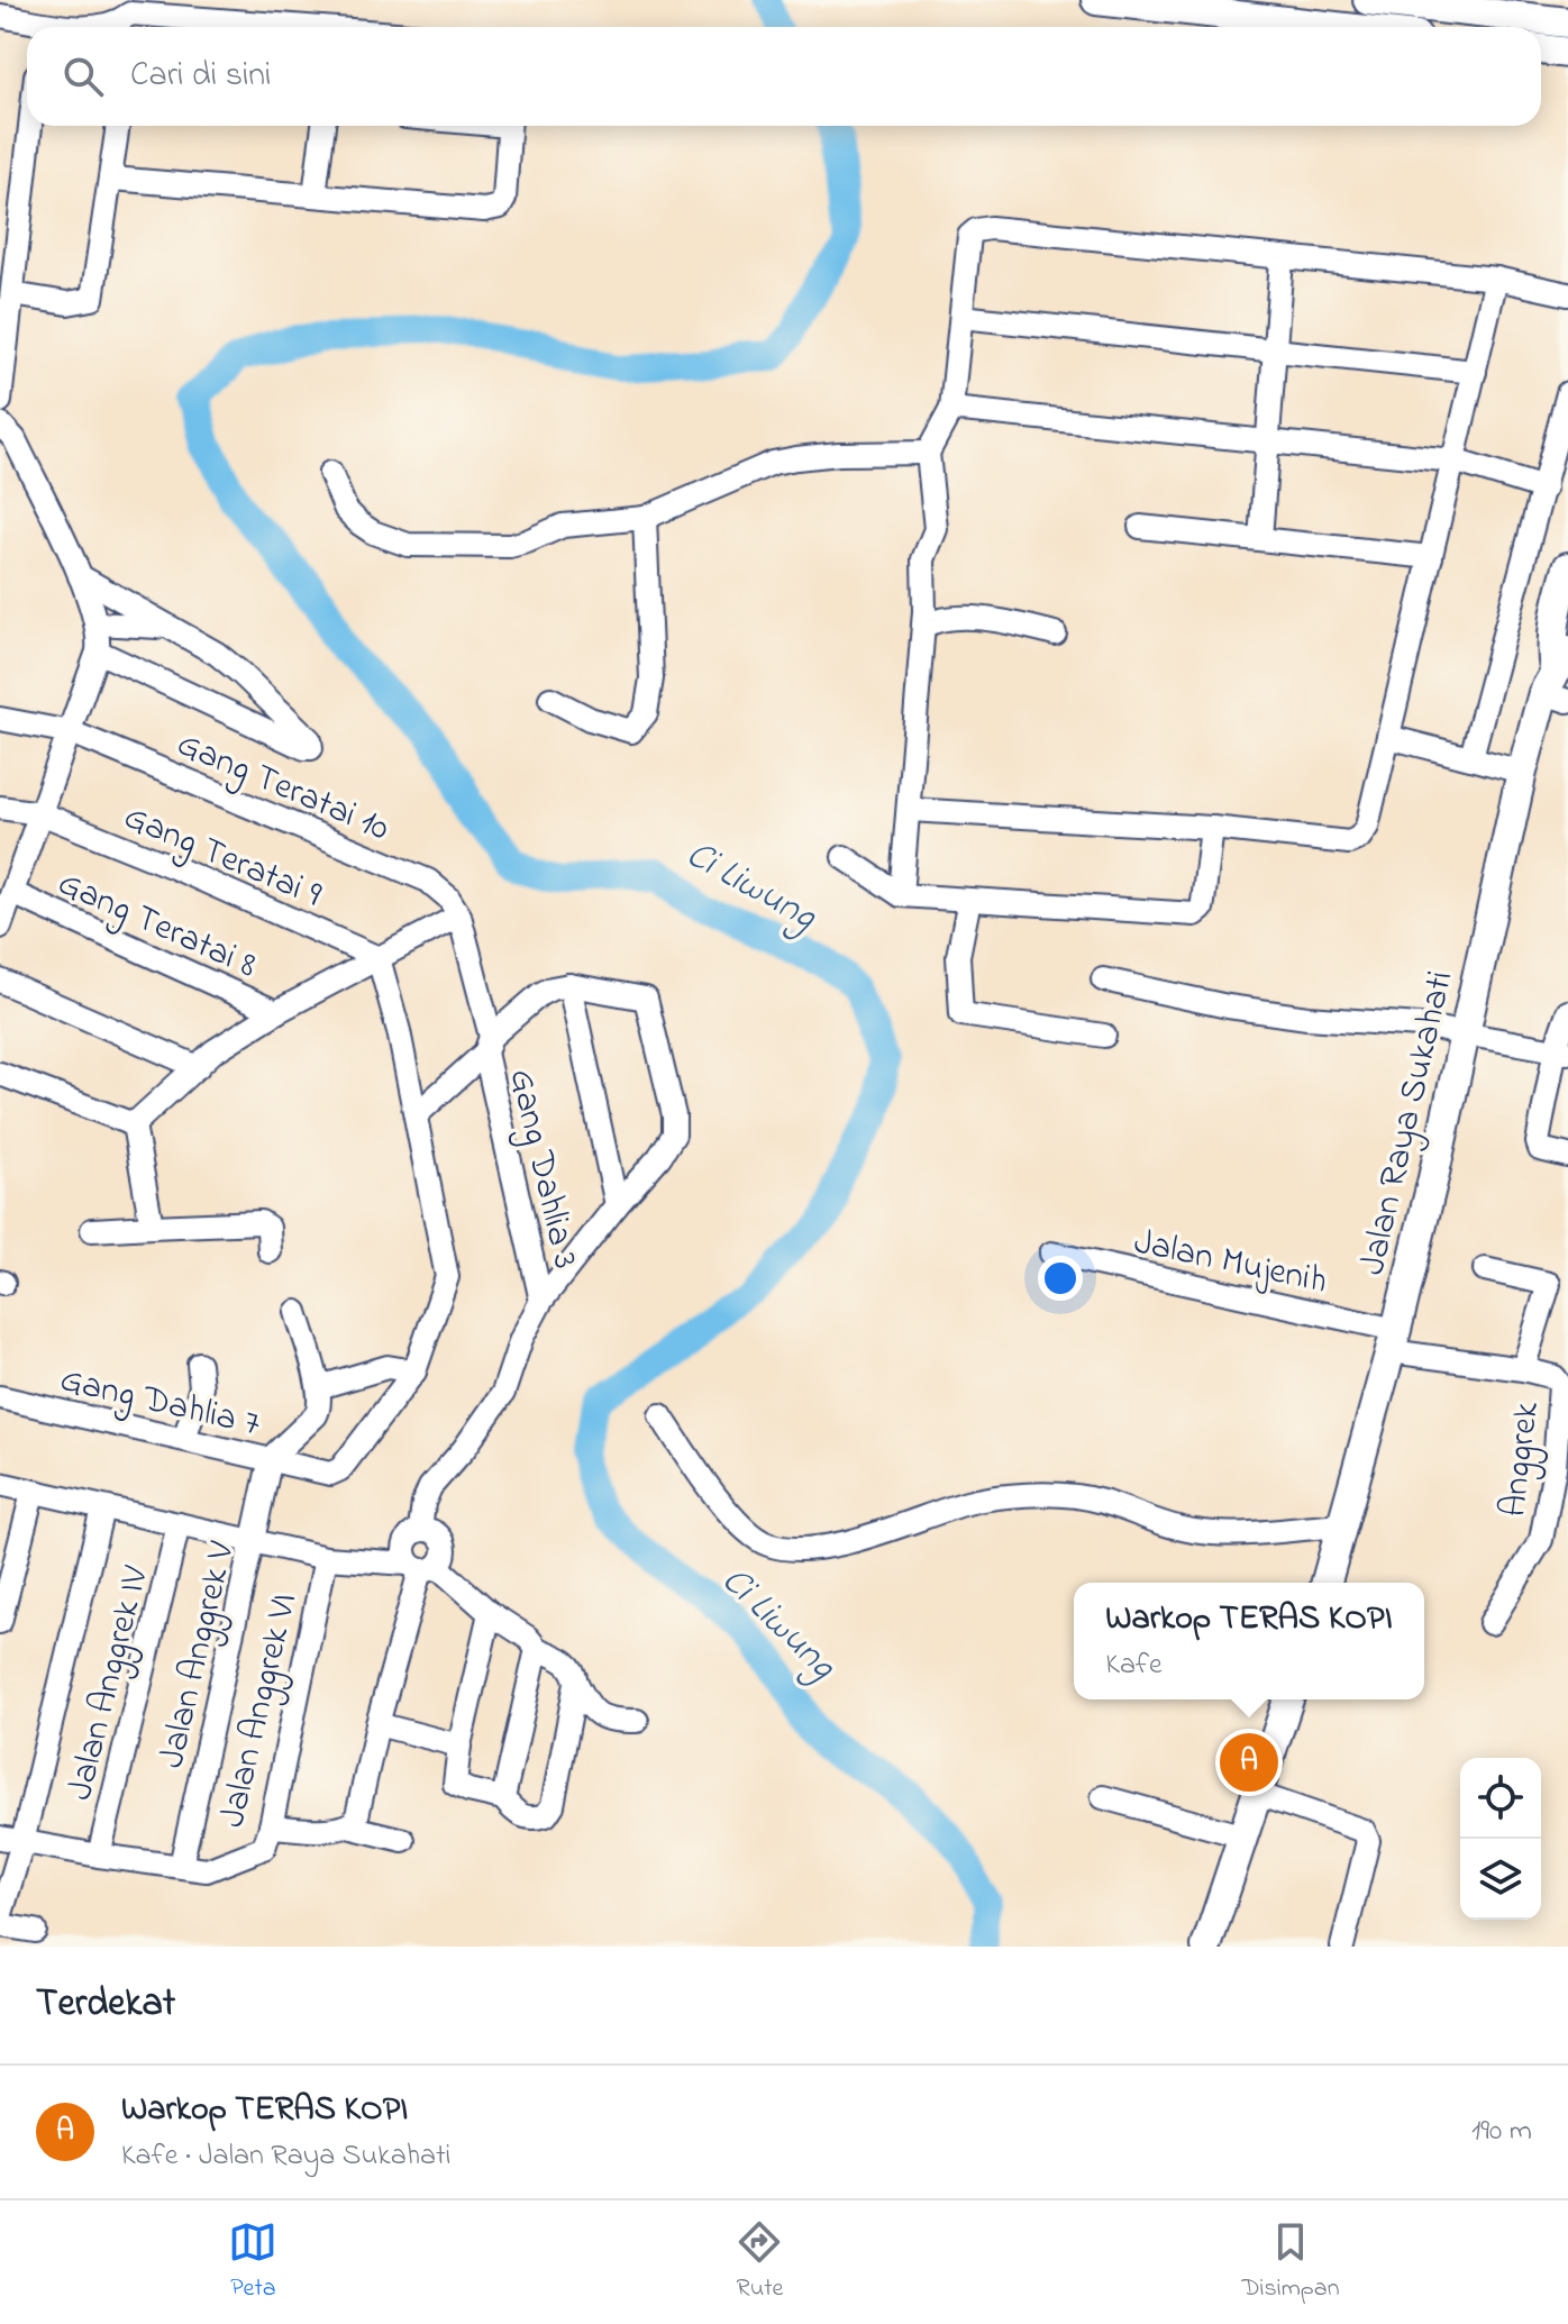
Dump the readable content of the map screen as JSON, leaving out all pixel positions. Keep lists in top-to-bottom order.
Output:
{
  "streets": {
    "main road": ["Jalan Raya Sukahati"],
    "street": [
      "Gang Teratai 10",
      "Gang Teratai 9",
      "Gang Teratai 8",
      "Gang Dahlia 3",
      "Jalan Mujenih",
      "Gang Dahlia 7",
      "Anggrek",
      "Jalan Anggrek V",
      "Jalan Anggrek IV",
      "Jalan Anggrek VI"
    ]
  },
  "crossings": [
    ["Gang Teratai 10", "Gang Dahlia 3"],
    ["Jalan Raya Sukahati", "Jalan Mujenih"],
    ["Jalan Raya Sukahati", "Anggrek"],
    ["Jalan Mujenih", "Anggrek"],
    ["Gang Dahlia 7", "Jalan Anggrek V"],
    ["Jalan Anggrek V", "Jalan Anggrek VI"],
    ["Jalan Anggrek IV", "Jalan Anggrek VI"]
  ],
  "water": ["Ci Liwung"],
  "page": {
    "search": "Cari di sini",
    "popup": ["Warkop TERAS KOPI", "Kafe"],
    "pins": "A",
    "heading": "Terdekat",
    "list": [
      {
        "mark": "A",
        "name": "Warkop TERAS KOPI",
        "note": "Kafe · Jalan Raya Sukahati",
        "value": "190 m"
      }
    ],
    "nav": ["Peta", "Rute", "Disimpan"]
  }
}
